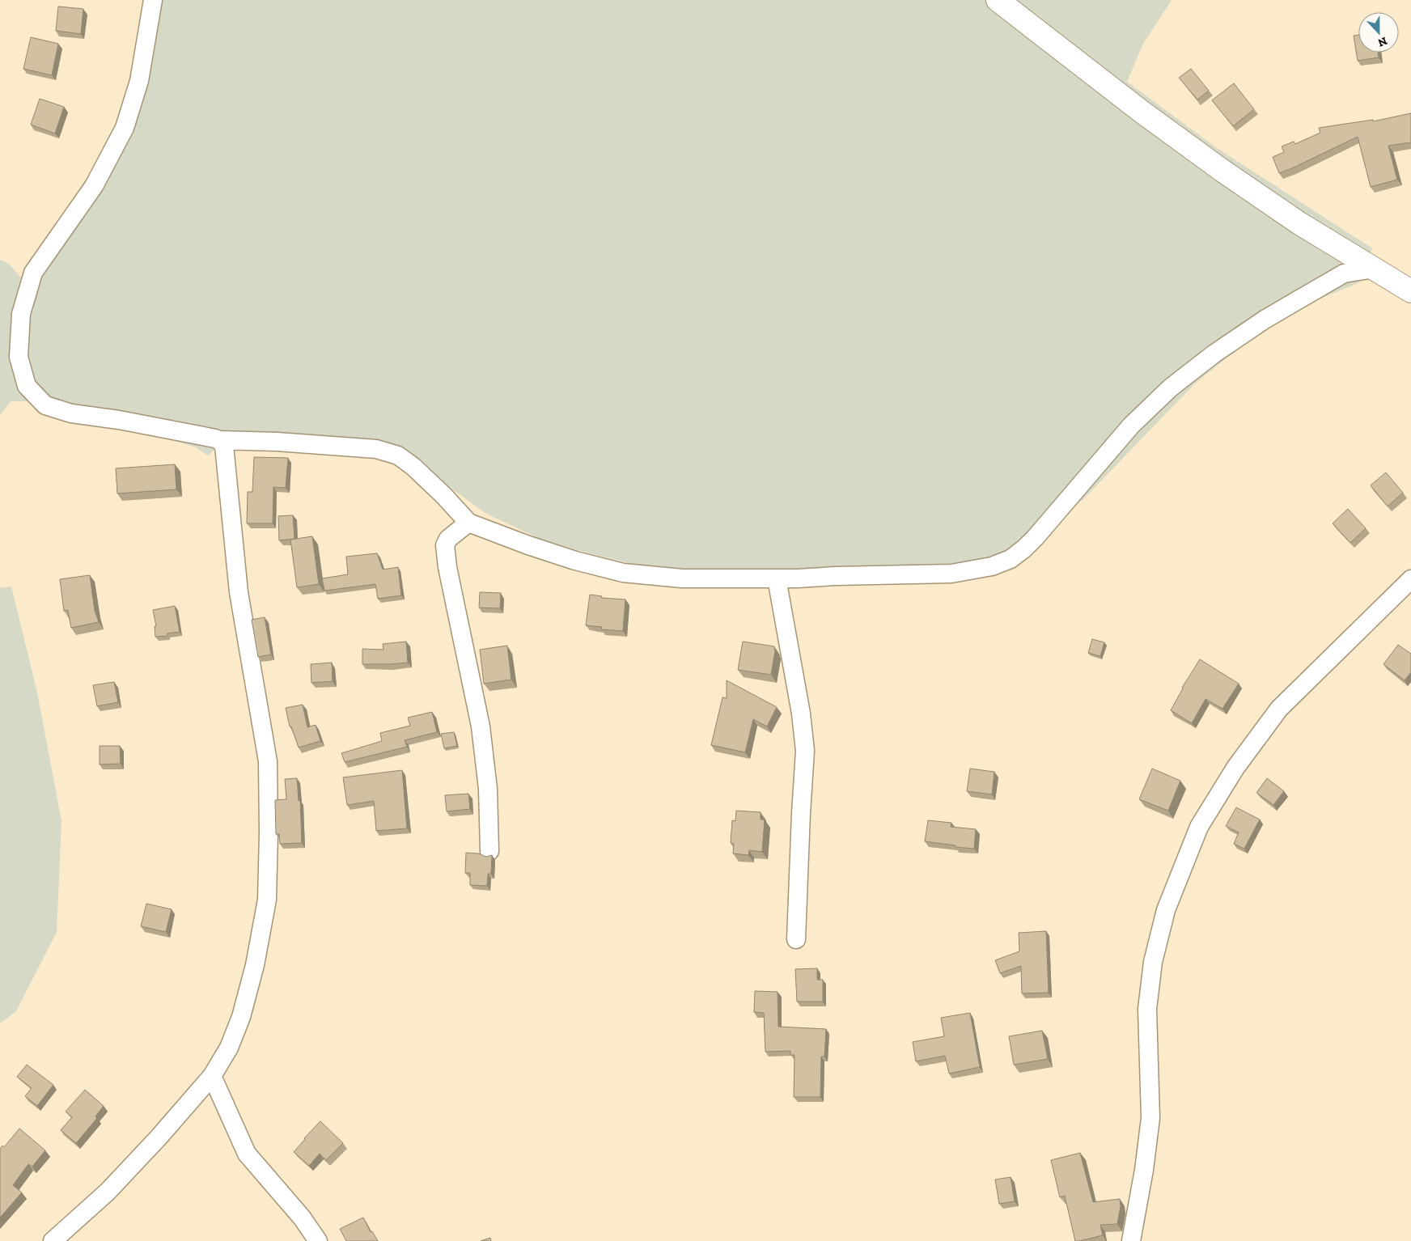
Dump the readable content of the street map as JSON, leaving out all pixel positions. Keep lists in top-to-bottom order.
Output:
{
  "north": "bottom"
}
